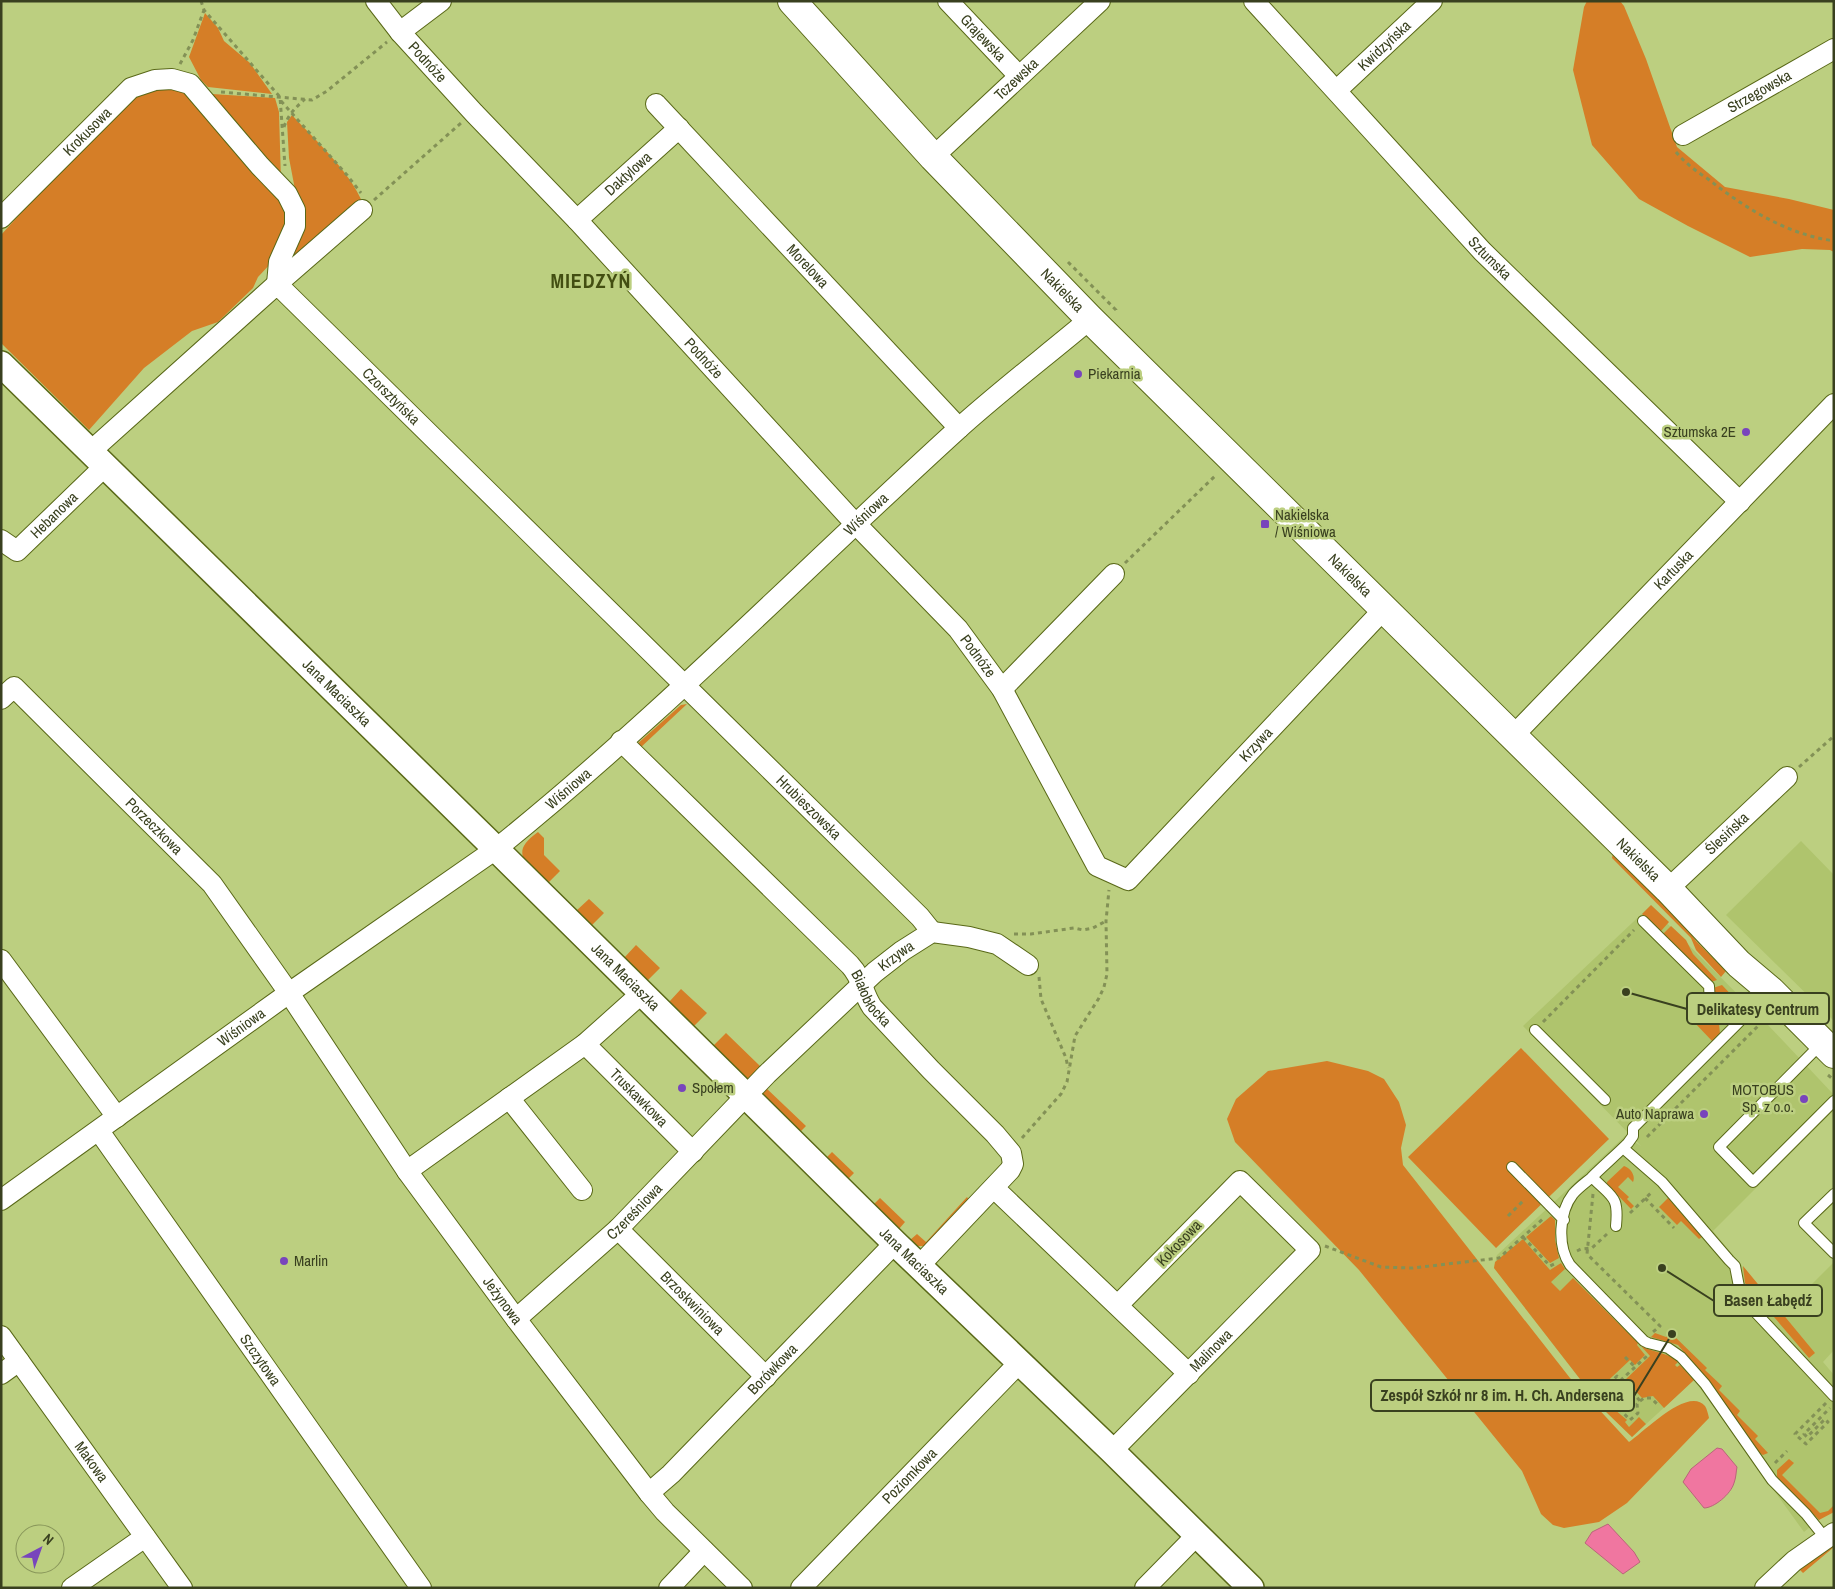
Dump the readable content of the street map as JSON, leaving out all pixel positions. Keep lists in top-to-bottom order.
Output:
{
  "streets": {
    "main road": ["Nakielska"],
    "street": [
      "Grajewska",
      "Kwidzyńska",
      "Podnóże",
      "Tczewska",
      "Strzegowska",
      "Krokusowa",
      "Daktylowa",
      "Sztumska",
      "Morelowa",
      "Czorsztyńska",
      "Wiśniowa",
      "Hebanowa",
      "Kartuska",
      "Jana Maciaszka",
      "Krzywa",
      "Hrubieszowska",
      "Porzeczkowa",
      "Ślesińska",
      "Białobłocka",
      "Truskawkowa",
      "Czereśniowa",
      "Kokosowa",
      "Jeżynowa",
      "Brzoskwiniowa",
      "Malinowa",
      "Szczytowa",
      "Borówkowa",
      "Makowa",
      "Poziomkowa"
    ]
  },
  "crossings": [
    ["Grajewska", "Tczewska"],
    ["Kwidzyńska", "Sztumska"],
    ["Podnóże", "Daktylowa"],
    ["Podnóże", "Wiśniowa"],
    ["Podnóże", "Krzywa"],
    ["Tczewska", "Nakielska"],
    ["Daktylowa", "Morelowa"],
    ["Sztumska", "Kartuska"],
    ["Morelowa", "Wiśniowa"],
    ["Nakielska", "Wiśniowa"],
    ["Nakielska", "Kartuska"],
    ["Nakielska", "Krzywa"],
    ["Nakielska", "Ślesińska"],
    ["Czorsztyńska", "Wiśniowa"],
    ["Czorsztyńska", "Hrubieszowska"],
    ["Wiśniowa", "Jana Maciaszka"],
    ["Wiśniowa", "Hrubieszowska"],
    ["Wiśniowa", "Porzeczkowa"],
    ["Wiśniowa", "Białobłocka"],
    ["Wiśniowa", "Jeżynowa"],
    ["Wiśniowa", "Szczytowa"],
    ["Hebanowa", "Jana Maciaszka"],
    ["Jana Maciaszka", "Krzywa"],
    ["Jana Maciaszka", "Czereśniowa"],
    ["Jana Maciaszka", "Malinowa"],
    ["Jana Maciaszka", "Borówkowa"],
    ["Jana Maciaszka", "Poziomkowa"],
    ["Krzywa", "Hrubieszowska"],
    ["Krzywa", "Białobłocka"],
    ["Krzywa", "Czereśniowa"],
    ["Porzeczkowa", "Jeżynowa"],
    ["Truskawkowa", "Czereśniowa"],
    ["Czereśniowa", "Jeżynowa"],
    ["Czereśniowa", "Brzoskwiniowa"],
    ["Kokosowa", "Malinowa"],
    ["Jeżynowa", "Borówkowa"],
    ["Brzoskwiniowa", "Borówkowa"]
  ],
  "districts": ["MIEDZYŃ"],
  "places": {
    "other": [
      "Piekarnia",
      "Sztumska 2E",
      "Delikatesy Centrum",
      "Społem",
      "MOTOBUS Sp. z o.o.",
      "Auto Naprawa",
      "Marlin",
      "Basen Łabędź",
      "Zespół Szkół nr 8 im. H. Ch. Andersena"
    ],
    "transit": ["Nakielska / Wiśniowa"]
  },
  "north": "top right"
}
